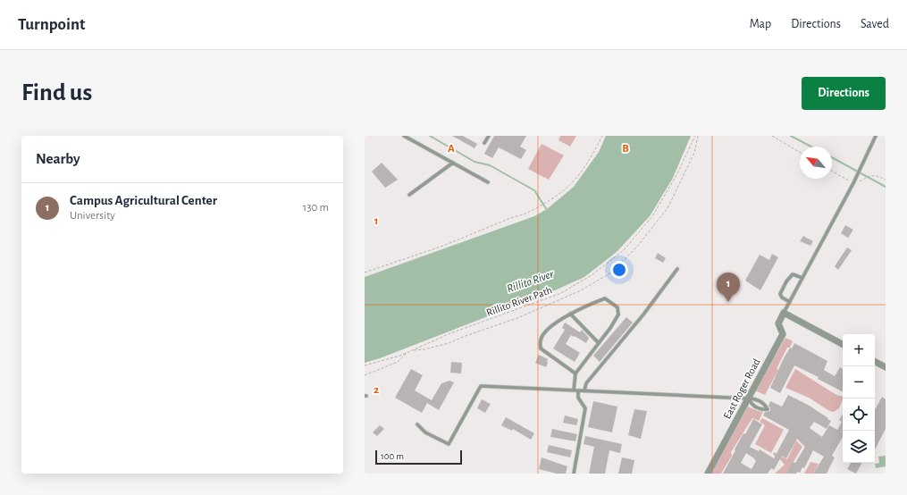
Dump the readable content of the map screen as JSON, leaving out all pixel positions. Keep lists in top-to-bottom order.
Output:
{
  "streets": {
    "street": ["East Roger Road"],
    "path": ["Rillito River Path"]
  },
  "water": ["Rillito River"],
  "scale_bar": "100 m",
  "north": "top left",
  "page": {
    "header": "Turnpoint",
    "nav": ["Map", "Directions", "Saved"],
    "buttons": "Directions",
    "title": "Find us",
    "heading": "Nearby",
    "list": [
      {
        "mark": "1",
        "name": "Campus Agricultural Center",
        "note": "University",
        "value": "130 m"
      }
    ],
    "pins": "1",
    "map_buttons": ["+", "−"],
    "scale": "100 m"
  },
  "grid": {
    "columns": ["A", "B"],
    "rows": ["1", "2"]
  }
}
